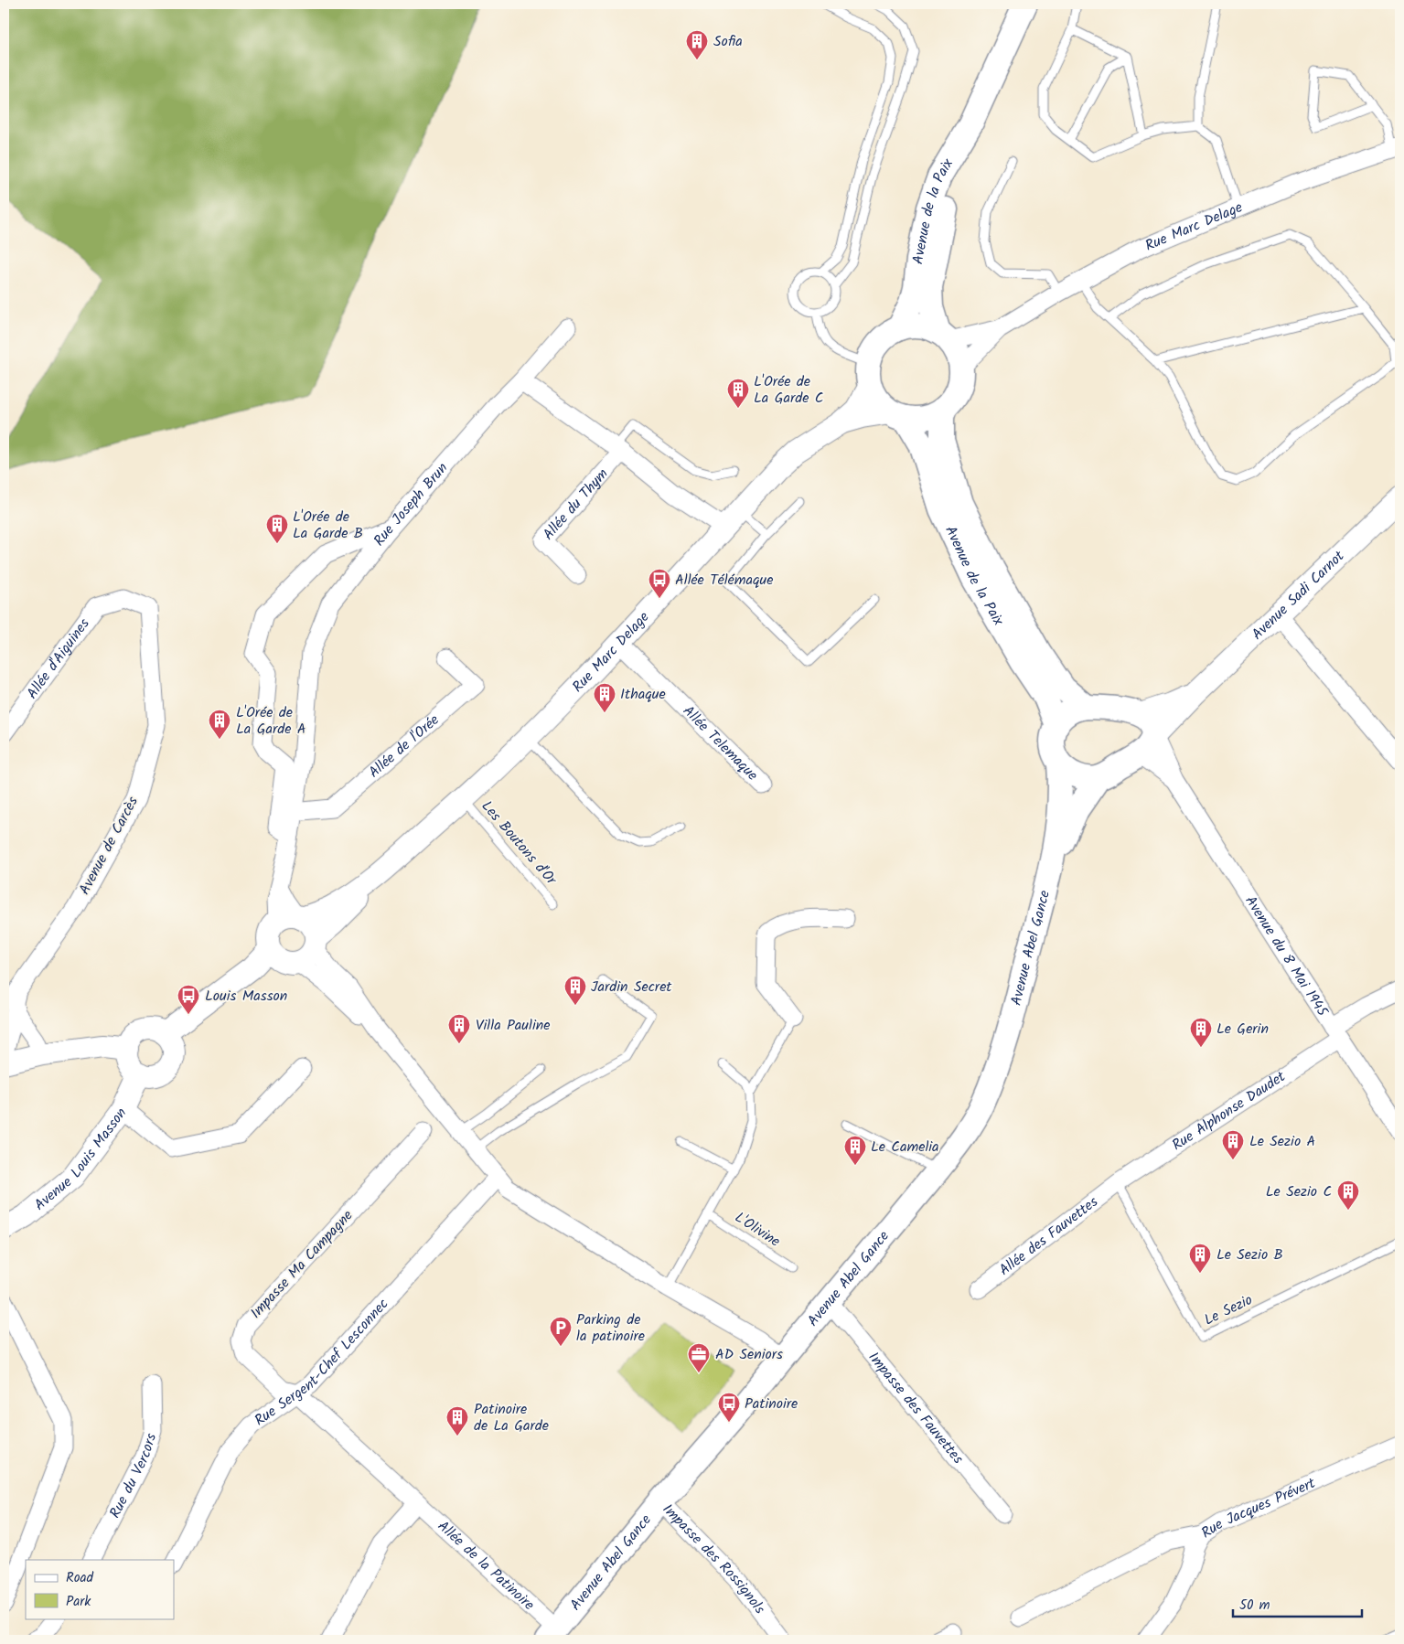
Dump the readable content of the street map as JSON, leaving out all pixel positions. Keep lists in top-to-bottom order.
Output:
{
  "streets": {
    "main road": ["Avenue de la Paix", "Avenue Abel Gance"],
    "street": [
      "Rue Marc Delage",
      "Allée du Thym",
      "Rue Joseph Brun",
      "Avenue Sadi Carnot",
      "Allée d'Aiguines",
      "Allée Telemaque",
      "Allée de l'Orée",
      "Avenue de Carcès",
      "Avenue du 8 Mai 1945",
      "Rue Alphonse Daudet",
      "Avenue Louis Masson",
      "Allée des Fauvettes",
      "Impasse Ma Campagne",
      "Rue Sergent-Chef Lesconnec",
      "Impasse des Fauvettes",
      "Rue du Vercors",
      "Rue Jacques Prévert",
      "Impasse des Rossignols",
      "Allée de la Patinoire"
    ],
    "lane": ["Les Boutons d'Or", "L'Olivine", "Le Sezio"]
  },
  "crossings": [
    ["Avenue de la Paix", "Rue Marc Delage"],
    ["Avenue de la Paix", "Avenue Sadi Carnot"],
    ["Avenue de la Paix", "Avenue Abel Gance"],
    ["Avenue de la Paix", "Avenue du 8 Mai 1945"],
    ["Rue Marc Delage", "Rue Joseph Brun"],
    ["Rue Marc Delage", "Allée Telemaque"],
    ["Rue Marc Delage", "Les Boutons d'Or"],
    ["Rue Joseph Brun", "Allée de l'Orée"],
    ["Avenue Sadi Carnot", "Avenue Abel Gance"],
    ["Avenue Sadi Carnot", "Avenue du 8 Mai 1945"],
    ["Allée d'Aiguines", "Avenue de Carcès"],
    ["Avenue Abel Gance", "Avenue du 8 Mai 1945"],
    ["Avenue Abel Gance", "Impasse des Fauvettes"],
    ["Avenue Abel Gance", "Impasse des Rossignols"],
    ["Avenue Abel Gance", "Allée de la Patinoire"],
    ["Avenue du 8 Mai 1945", "Rue Alphonse Daudet"],
    ["Rue Alphonse Daudet", "Allée des Fauvettes"],
    ["Rue Alphonse Daudet", "Le Sezio"],
    ["Allée des Fauvettes", "Le Sezio"],
    ["Impasse Ma Campagne", "Rue Sergent-Chef Lesconnec"],
    ["Impasse Ma Campagne", "Allée de la Patinoire"],
    ["Rue Sergent-Chef Lesconnec", "Allée de la Patinoire"]
  ],
  "places": {
    "building": [
      "Sofia",
      "L'Orée de La Garde C",
      "L'Orée de La Garde B",
      "Ithaque",
      "L'Orée de La Garde A",
      "Jardin Secret",
      "Villa Pauline",
      "Le Gerin",
      "Le Sezio A",
      "Le Camelia",
      "Le Sezio C",
      "Le Sezio B",
      "Patinoire de La Garde"
    ],
    "bus stop": ["Allée Télémaque", "Louis Masson", "Patinoire"],
    "parking": ["Parking de la patinoire"],
    "office": ["AD Seniors"]
  },
  "legend": ["Road", "Park"],
  "scale_bar": "50 m"
}
